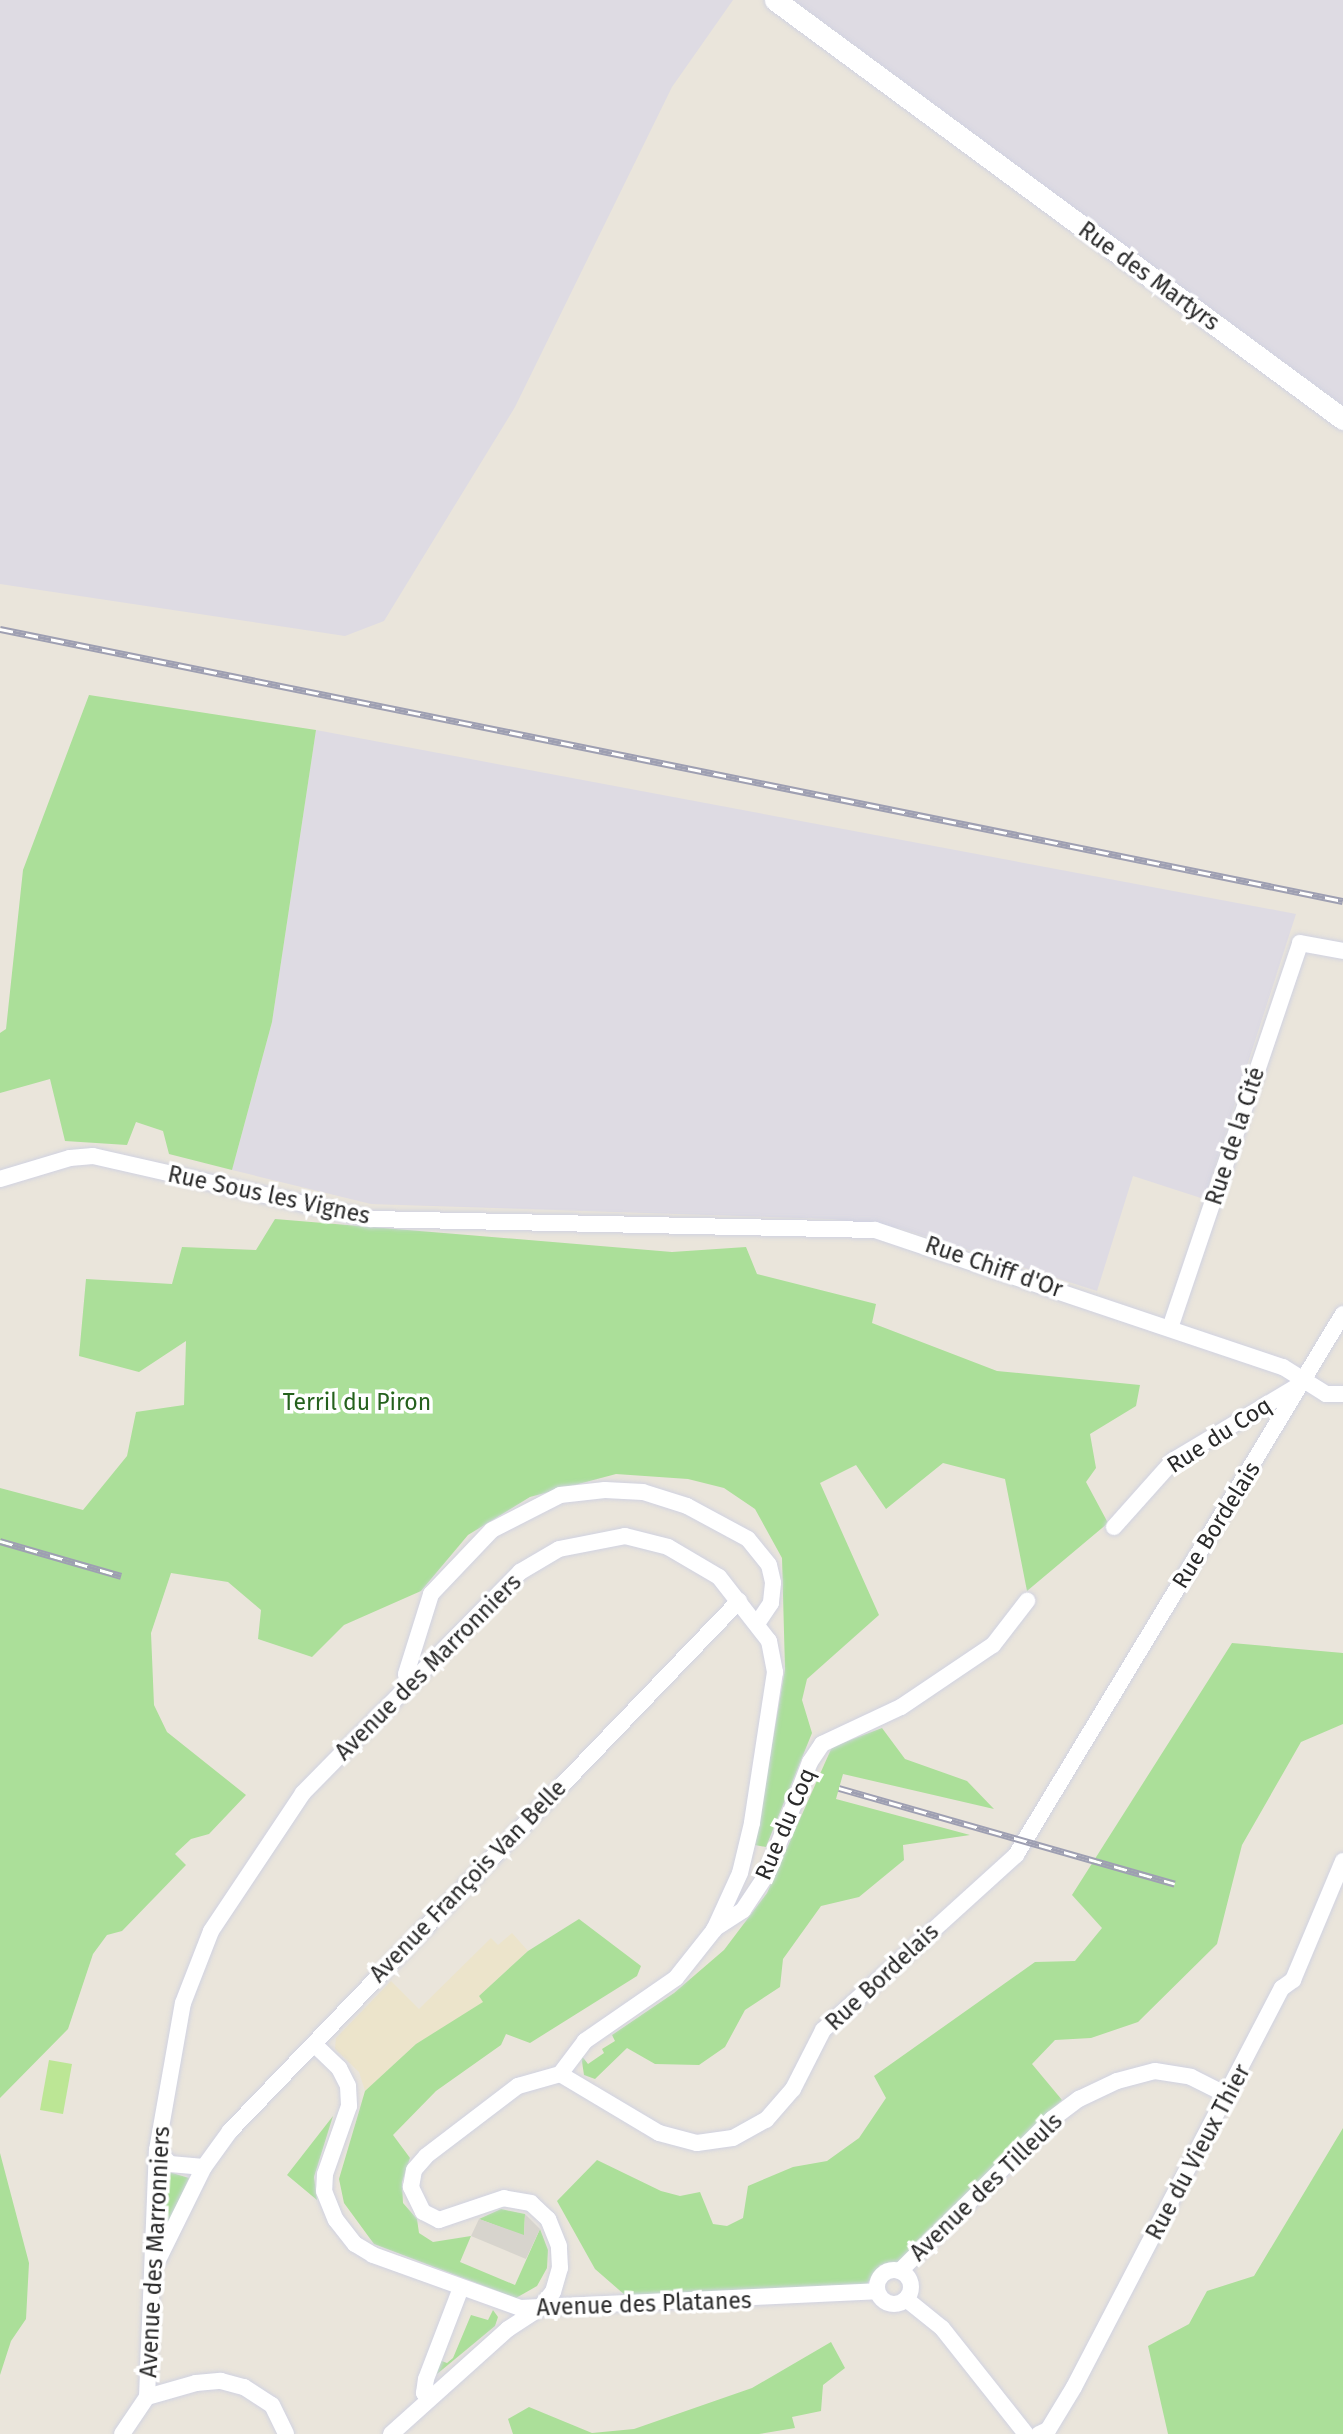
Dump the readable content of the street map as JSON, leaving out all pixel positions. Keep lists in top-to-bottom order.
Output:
{
  "streets": {
    "street": [
      "Rue des Martyrs",
      "Rue de la Cité",
      "Rue Sous les Vignes",
      "Rue Chiff d'Or",
      "Rue du Coq",
      "Rue Bordelais",
      "Avenue des Marronniers",
      "Avenue François Van Belle",
      "Rue du Vieux Thier",
      "Avenue des Tilleuls",
      "Avenue des Platanes"
    ]
  },
  "crossings": [
    ["Rue de la Cité", "Rue Chiff d'Or"],
    ["Rue Sous les Vignes", "Rue Chiff d'Or"],
    ["Rue Chiff d'Or", "Rue du Coq"],
    ["Rue Chiff d'Or", "Rue Bordelais"],
    ["Rue du Coq", "Rue Bordelais"],
    ["Rue du Coq", "Avenue des Marronniers"],
    ["Rue Bordelais", "Avenue des Marronniers"],
    ["Avenue des Marronniers", "Avenue François Van Belle"],
    ["Avenue François Van Belle", "Avenue des Platanes"],
    ["Rue du Vieux Thier", "Avenue des Tilleuls"],
    ["Avenue des Tilleuls", "Avenue des Platanes"]
  ],
  "parks": ["Terril du Piron"]
}
